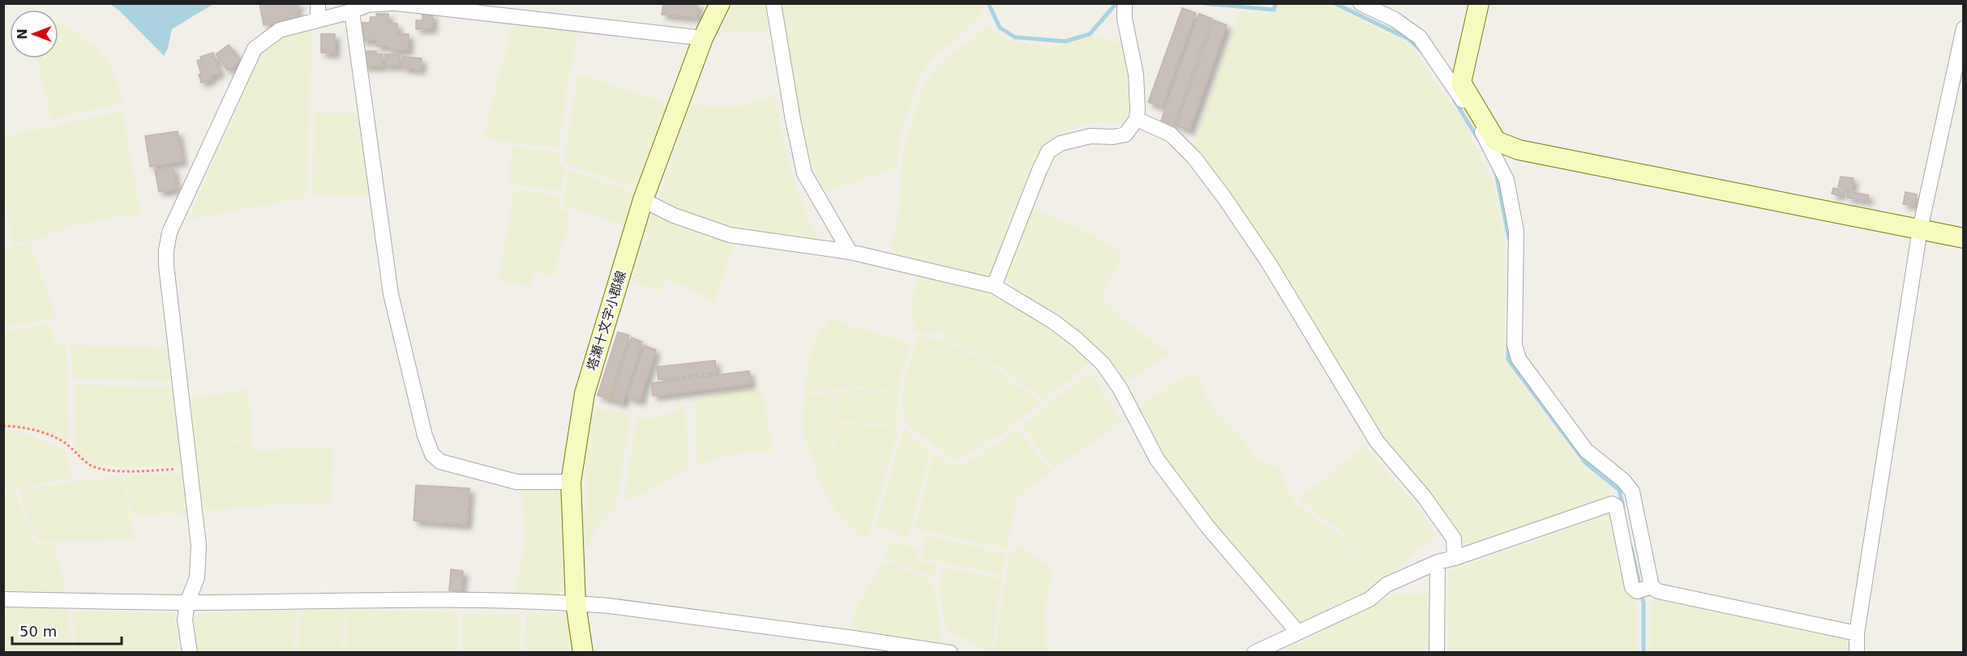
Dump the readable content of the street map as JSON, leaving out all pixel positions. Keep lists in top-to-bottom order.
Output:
{
  "streets": {
    "main road": ["塔瀬十文字小郡線"]
  },
  "scale_bar": "50 m",
  "north": "left"
}
